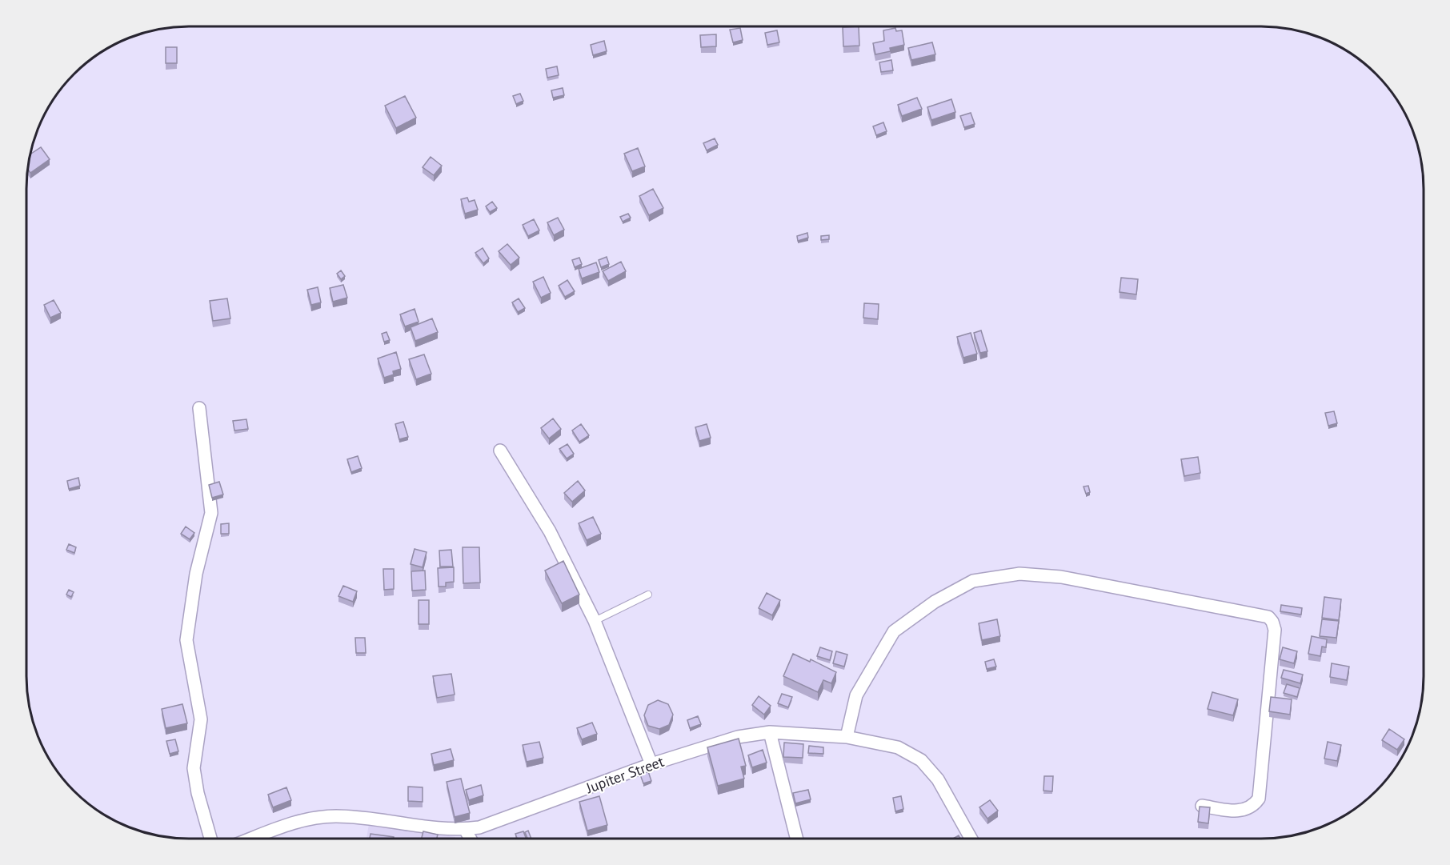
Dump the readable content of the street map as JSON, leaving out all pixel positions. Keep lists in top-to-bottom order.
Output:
{
  "streets": {
    "street": ["Jupiter Street"]
  }
}
